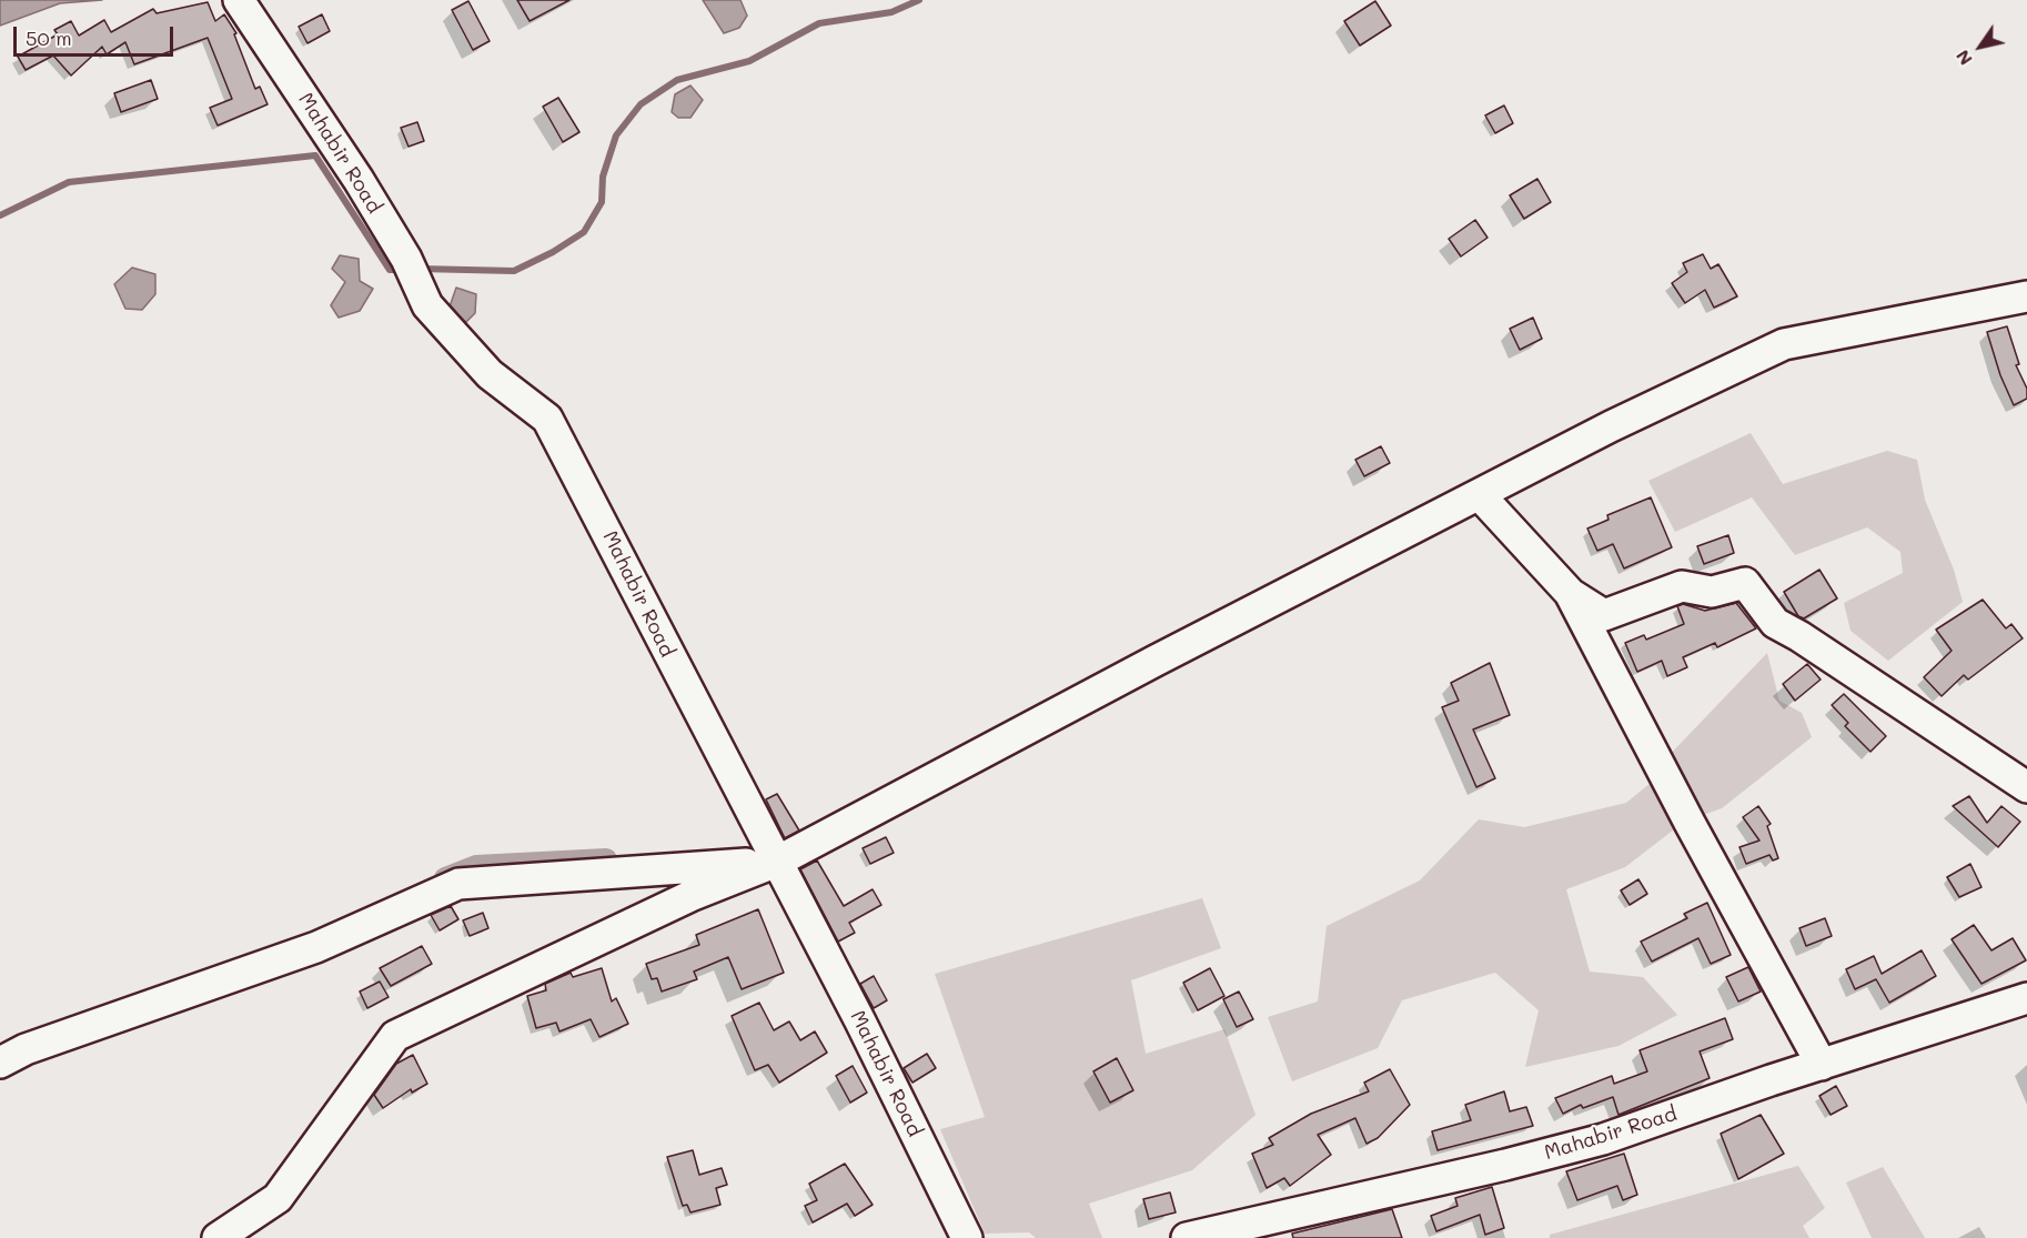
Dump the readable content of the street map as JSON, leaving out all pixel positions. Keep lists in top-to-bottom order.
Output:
{
  "streets": {
    "street": ["Mahabir Road"]
  },
  "scale_bar": "50 m",
  "north": "bottom left"
}
